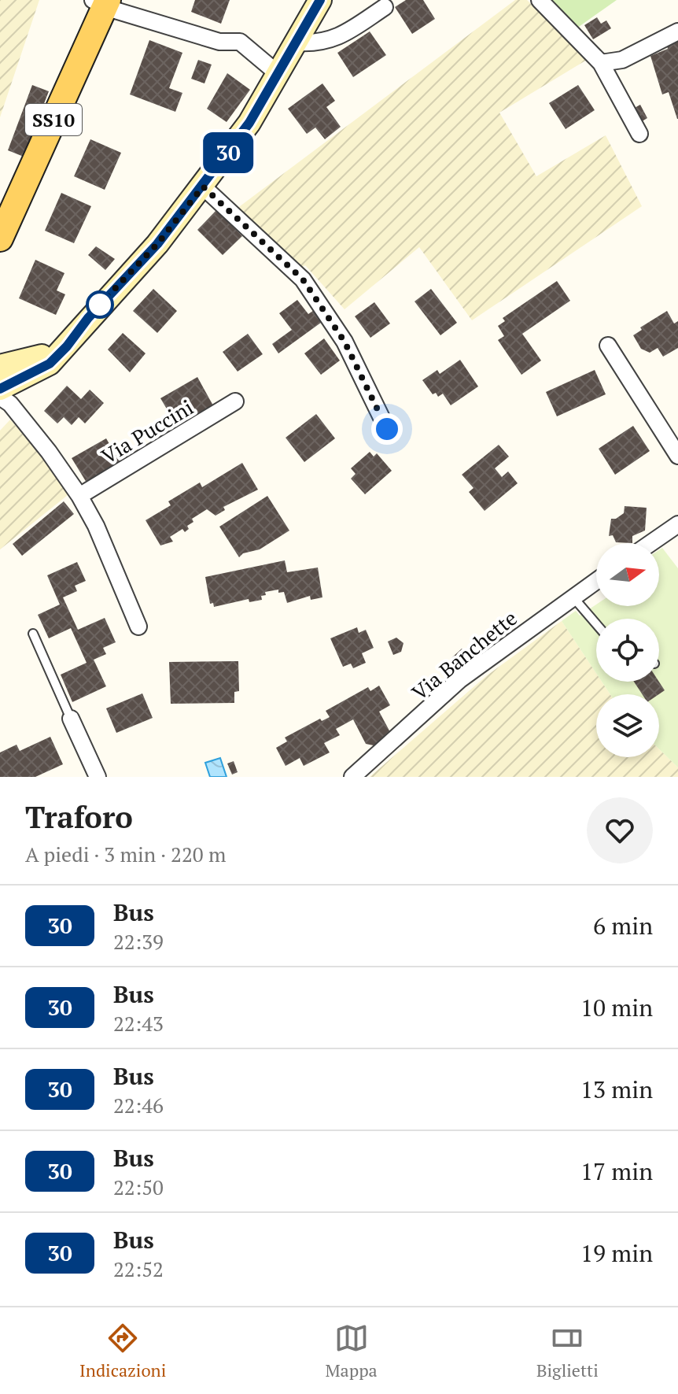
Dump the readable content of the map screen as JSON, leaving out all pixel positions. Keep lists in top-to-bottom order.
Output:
{
  "streets": {
    "main road": ["SS10"],
    "street": ["Via Puccini", "Via Banchette"]
  },
  "lines": ["bus line 30"],
  "north": "right",
  "page": {
    "on_map": "30",
    "heading": ["Traforo", "A piedi · 3 min · 220 m"],
    "list": [
      {
        "mark": "30",
        "name": "Bus",
        "note": "22:39",
        "value": "6 min"
      },
      {
        "mark": "30",
        "name": "Bus",
        "note": "22:43",
        "value": "10 min"
      },
      {
        "mark": "30",
        "name": "Bus",
        "note": "22:46",
        "value": "13 min"
      },
      {
        "mark": "30",
        "name": "Bus",
        "note": "22:50",
        "value": "17 min"
      },
      {
        "mark": "30",
        "name": "Bus",
        "note": "22:52",
        "value": "19 min"
      }
    ],
    "tabs": ["Indicazioni", "Mappa", "Biglietti"]
  }
}
